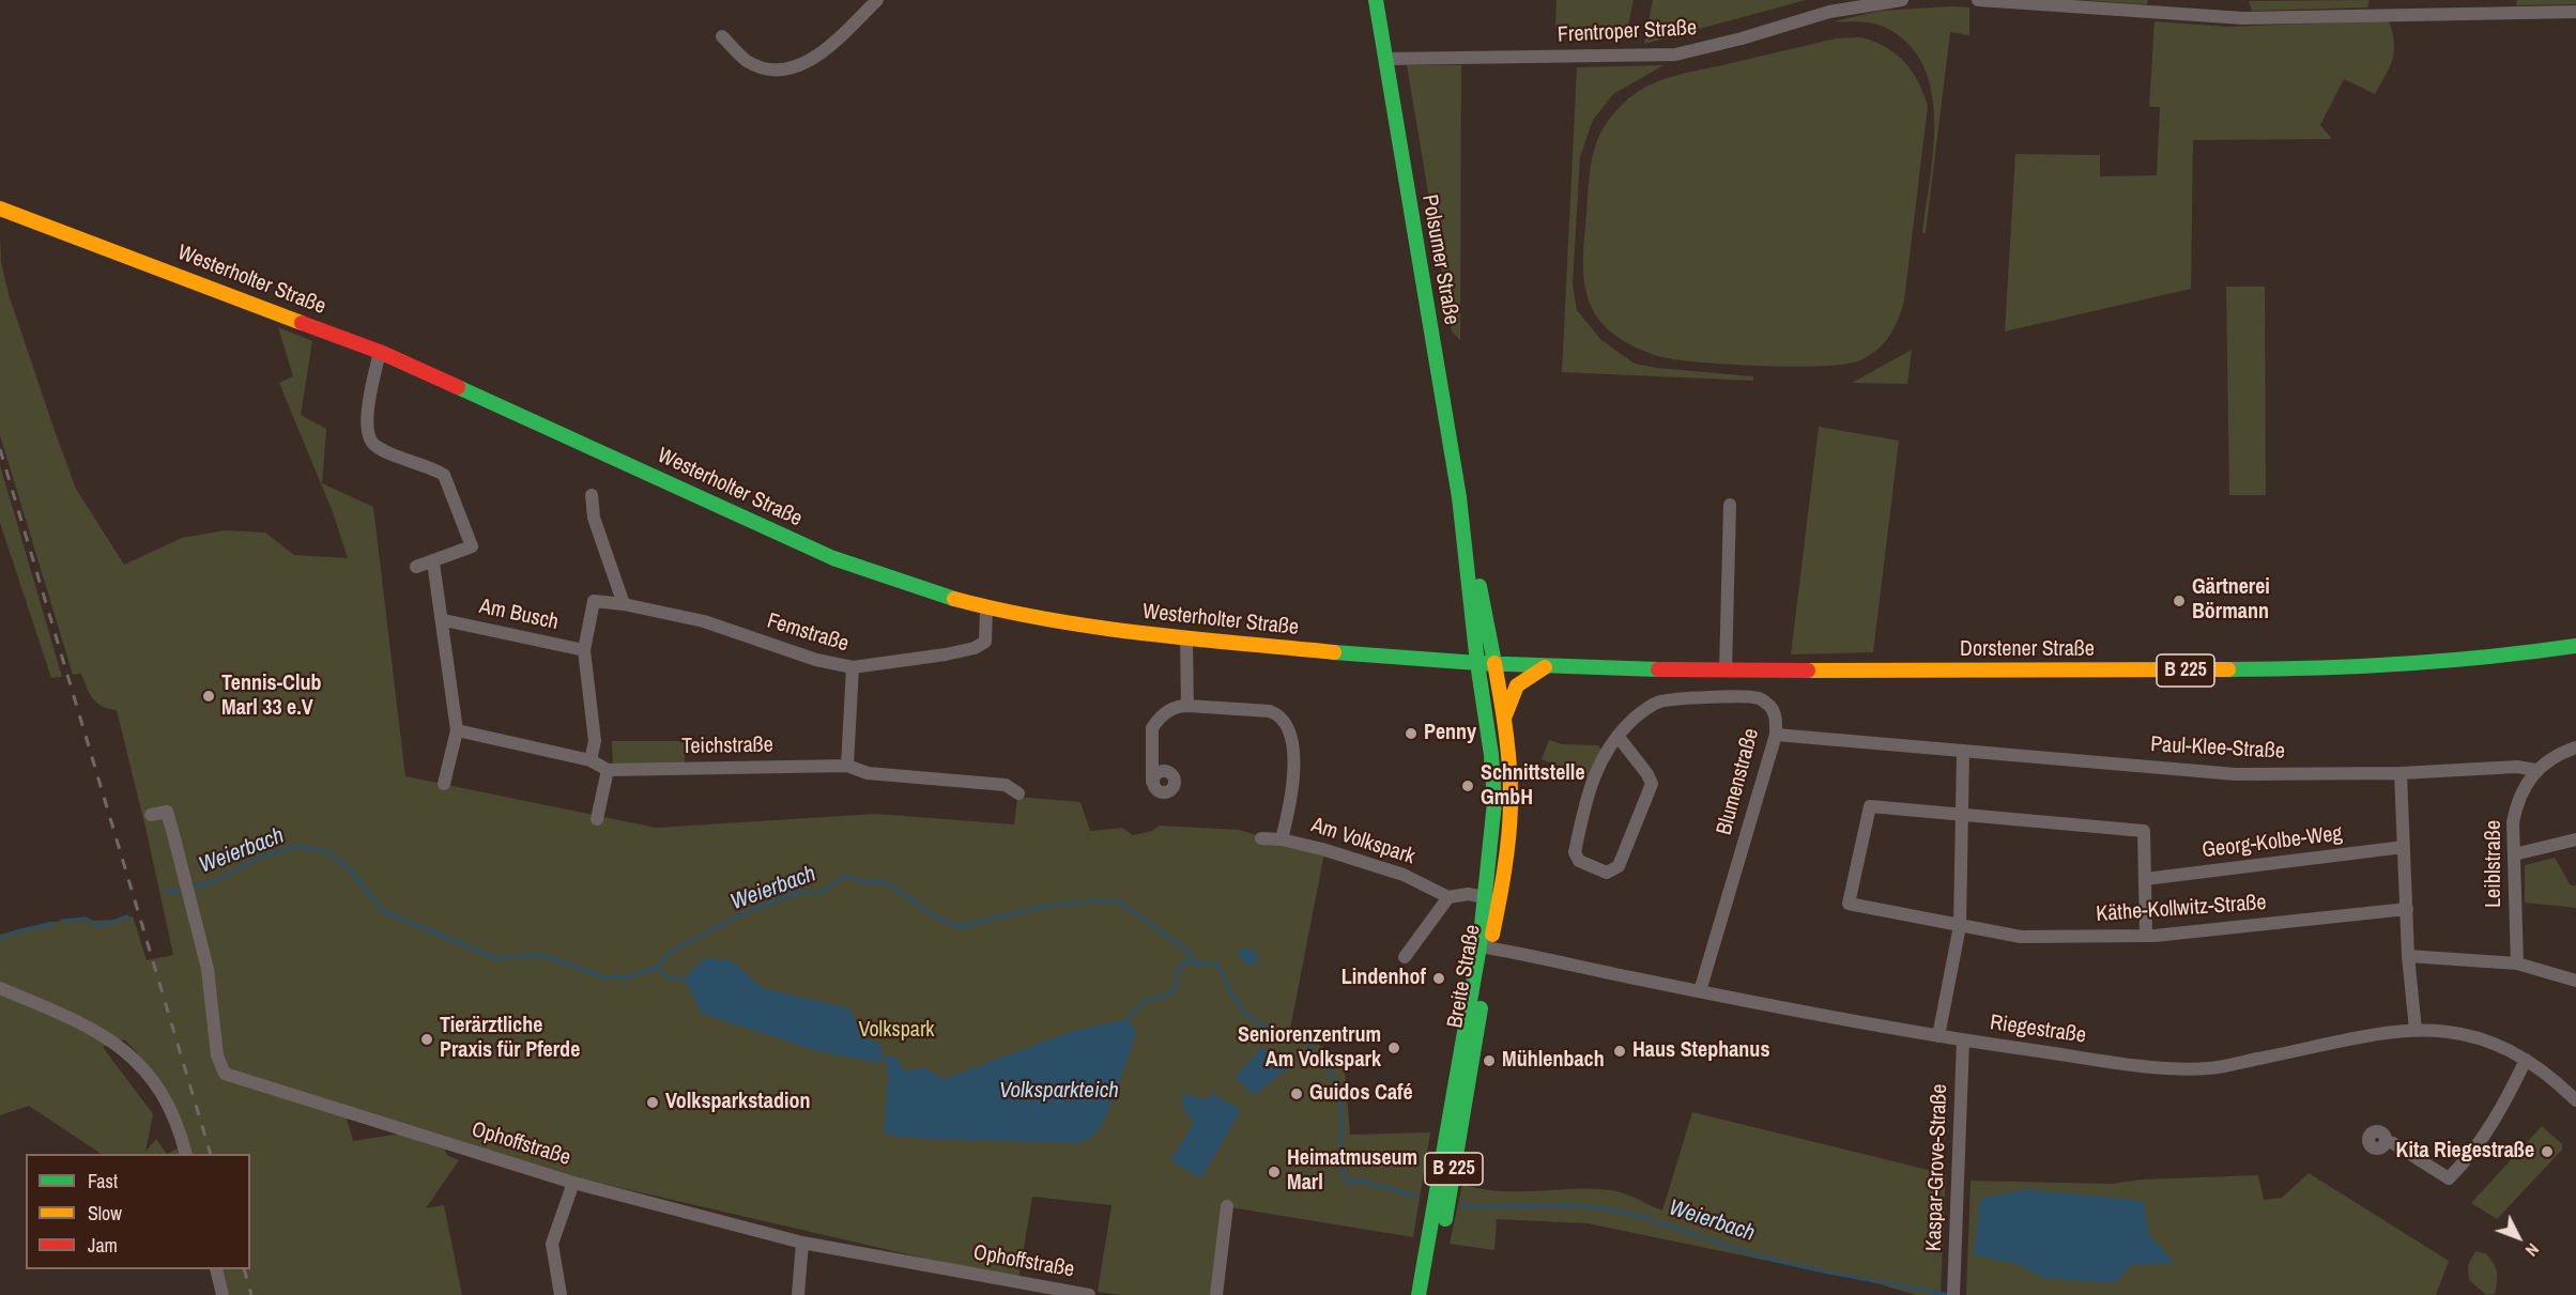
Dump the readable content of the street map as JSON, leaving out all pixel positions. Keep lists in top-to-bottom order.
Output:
{
  "streets": {
    "main road": [
      "Polsumer Straße",
      "Westerholter Straße",
      "Dorstener Straße",
      "B 225",
      "Breite Straße"
    ],
    "street": [
      "Frentroper Straße",
      "Am Busch",
      "Femstraße",
      "Teichstraße",
      "Paul-Klee-Straße",
      "Blumenstraße",
      "Am Volkspark",
      "Georg-Kolbe-Weg",
      "Leiblstraße",
      "Käthe-Kollwitz-Straße",
      "Riegestraße",
      "Ophoffstraße",
      "Kaspar-Grove-Straße"
    ]
  },
  "crossings": [
    ["Frentroper Straße", "Polsumer Straße"],
    ["Polsumer Straße", "Westerholter Straße"],
    ["Polsumer Straße", "Dorstener Straße"],
    ["Polsumer Straße", "Breite Straße"],
    ["Westerholter Straße", "Femstraße"],
    ["Westerholter Straße", "Dorstener Straße"],
    ["Westerholter Straße", "Breite Straße"],
    ["Am Busch", "Femstraße"],
    ["Dorstener Straße", "Breite Straße"],
    ["Paul-Klee-Straße", "Blumenstraße"],
    ["Blumenstraße", "Riegestraße"],
    ["Am Volkspark", "Breite Straße"],
    ["Breite Straße", "Riegestraße"],
    ["Riegestraße", "Kaspar-Grove-Straße"]
  ],
  "water": ["Weierbach", "Volksparkteich"],
  "parks": ["Volkspark"],
  "places": [
    "Gärtnerei Börmann",
    "Tennis-Club Marl 33 e.V",
    "Penny",
    "Schnittstelle GmbH",
    "Lindenhof",
    "Tierärztliche Praxis für Pferde",
    "Seniorenzentrum Am Volkspark",
    "Haus Stephanus",
    "Mühlenbach",
    "Guidos Café",
    "Volksparkstadion",
    "Kita Riegestraße",
    "Heimatmuseum Marl"
  ],
  "legend": ["Fast", "Slow", "Jam"],
  "north": "bottom right"
}
